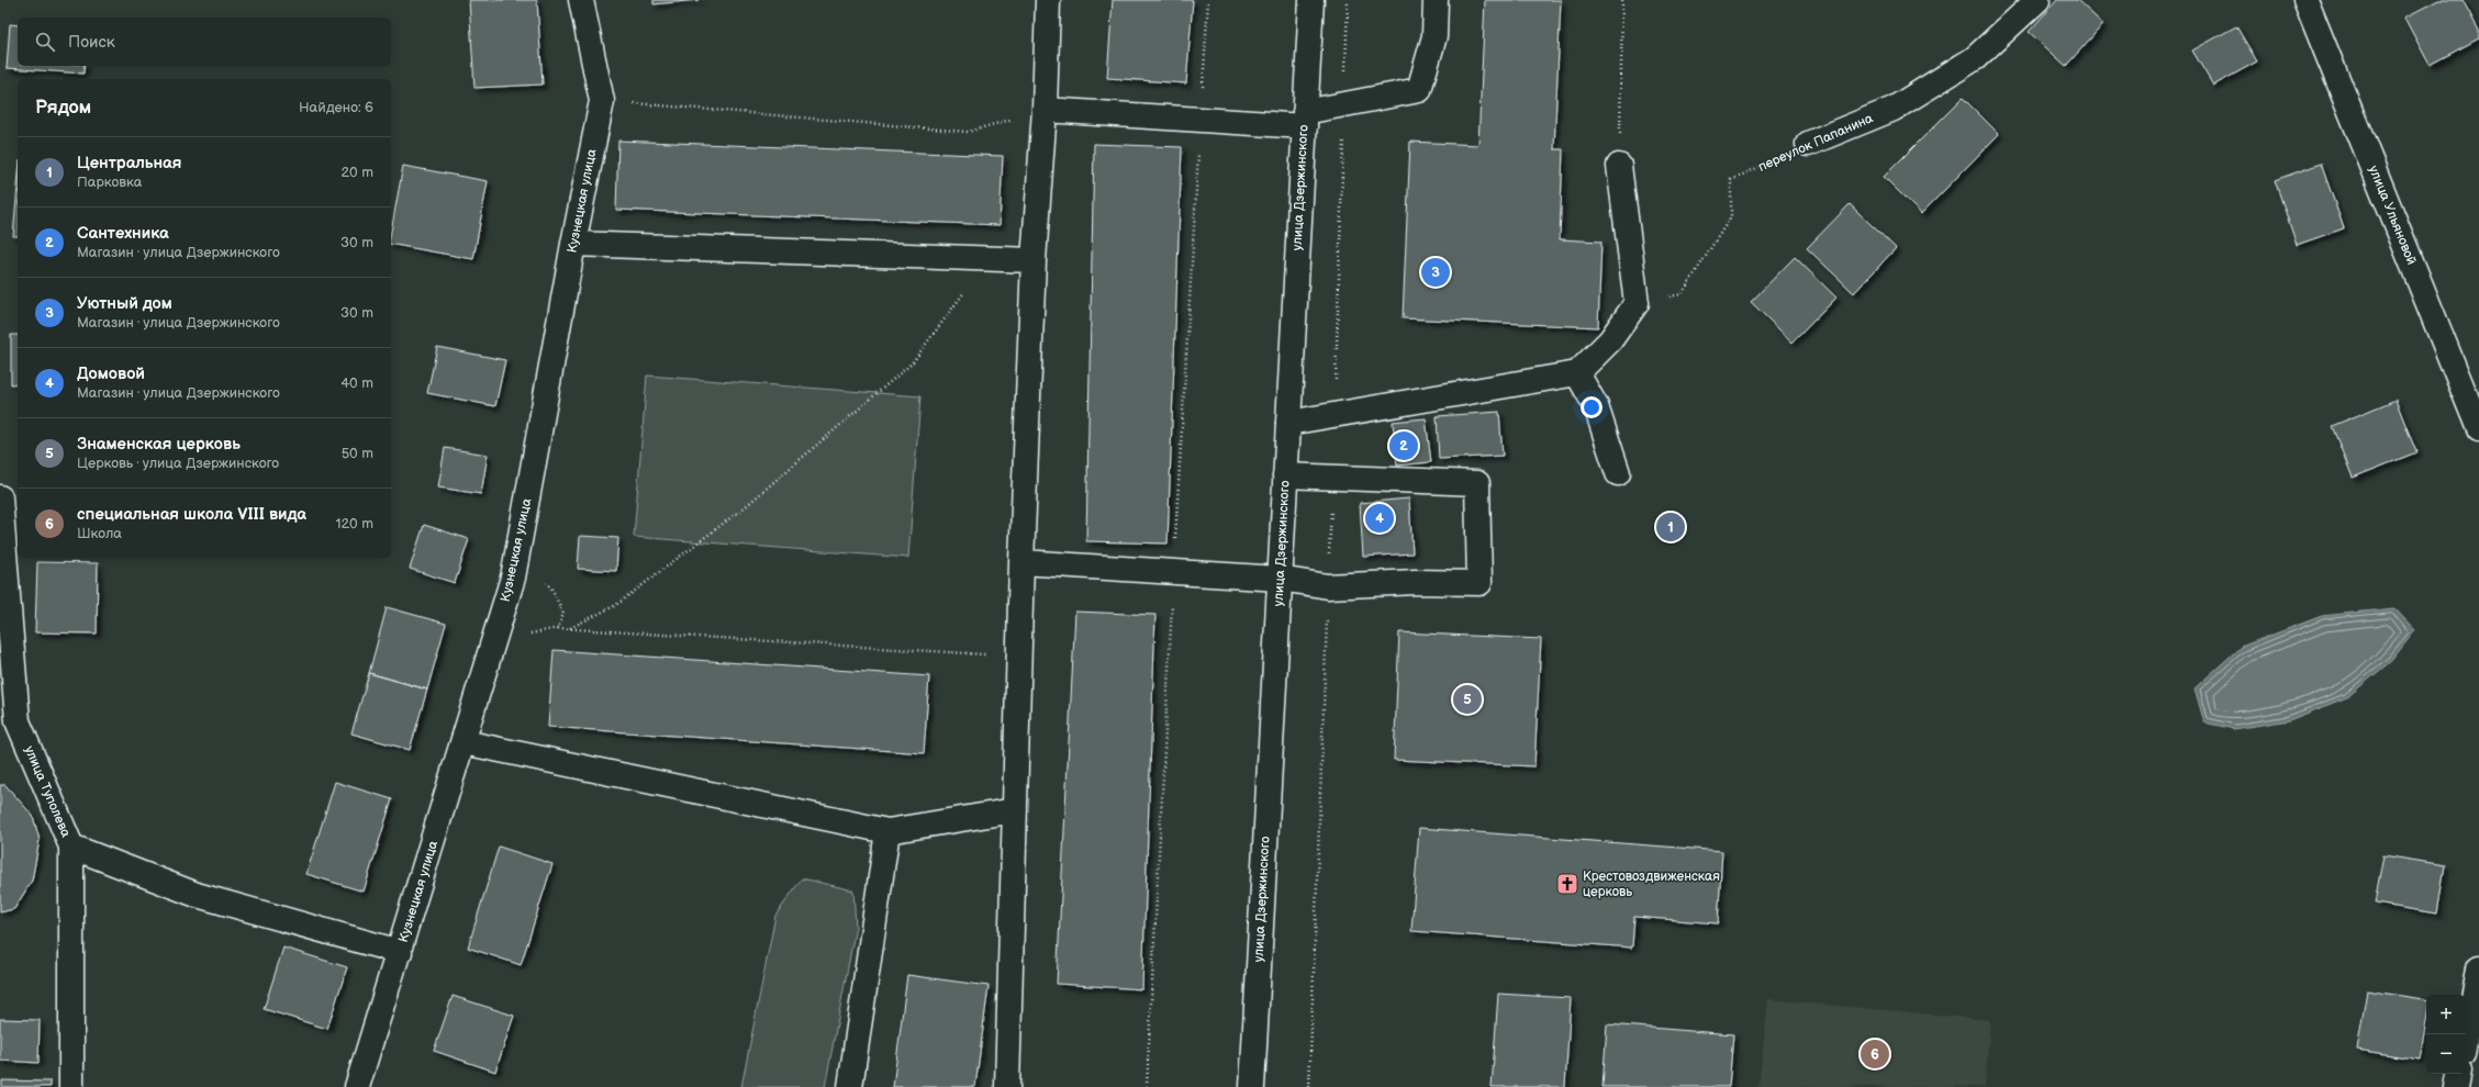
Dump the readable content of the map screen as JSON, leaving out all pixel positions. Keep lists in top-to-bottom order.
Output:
{
  "streets": {
    "street": [
      "переулок Папанина",
      "улица Дзержинского",
      "Кузнецкая улица",
      "улица Ульяновой",
      "улица Туполева"
    ]
  },
  "places": {
    "church": ["Крестовоздвиженская церковь"]
  },
  "page": {
    "search": "Поиск",
    "heading": ["Рядом", "Найдено: 6"],
    "list": [
      {
        "mark": "1",
        "name": "Центральная",
        "note": "Парковка",
        "value": "20 m"
      },
      {
        "mark": "2",
        "name": "Сантехника",
        "note": "Магазин · улица Дзержинского",
        "value": "30 m"
      },
      {
        "mark": "3",
        "name": "Уютный дом",
        "note": "Магазин · улица Дзержинского",
        "value": "30 m"
      },
      {
        "mark": "4",
        "name": "Домовой",
        "note": "Магазин · улица Дзержинского",
        "value": "40 m"
      },
      {
        "mark": "5",
        "name": "Знаменская церковь",
        "note": "Церковь · улица Дзержинского",
        "value": "50 m"
      },
      {
        "mark": "6",
        "name": "специальная школа VIII вида",
        "note": "Школа",
        "value": "120 m"
      }
    ],
    "pins": [
      "3",
      "2",
      "4",
      "1",
      "5",
      "6"
    ],
    "map_buttons": ["+", "−"]
  }
}
